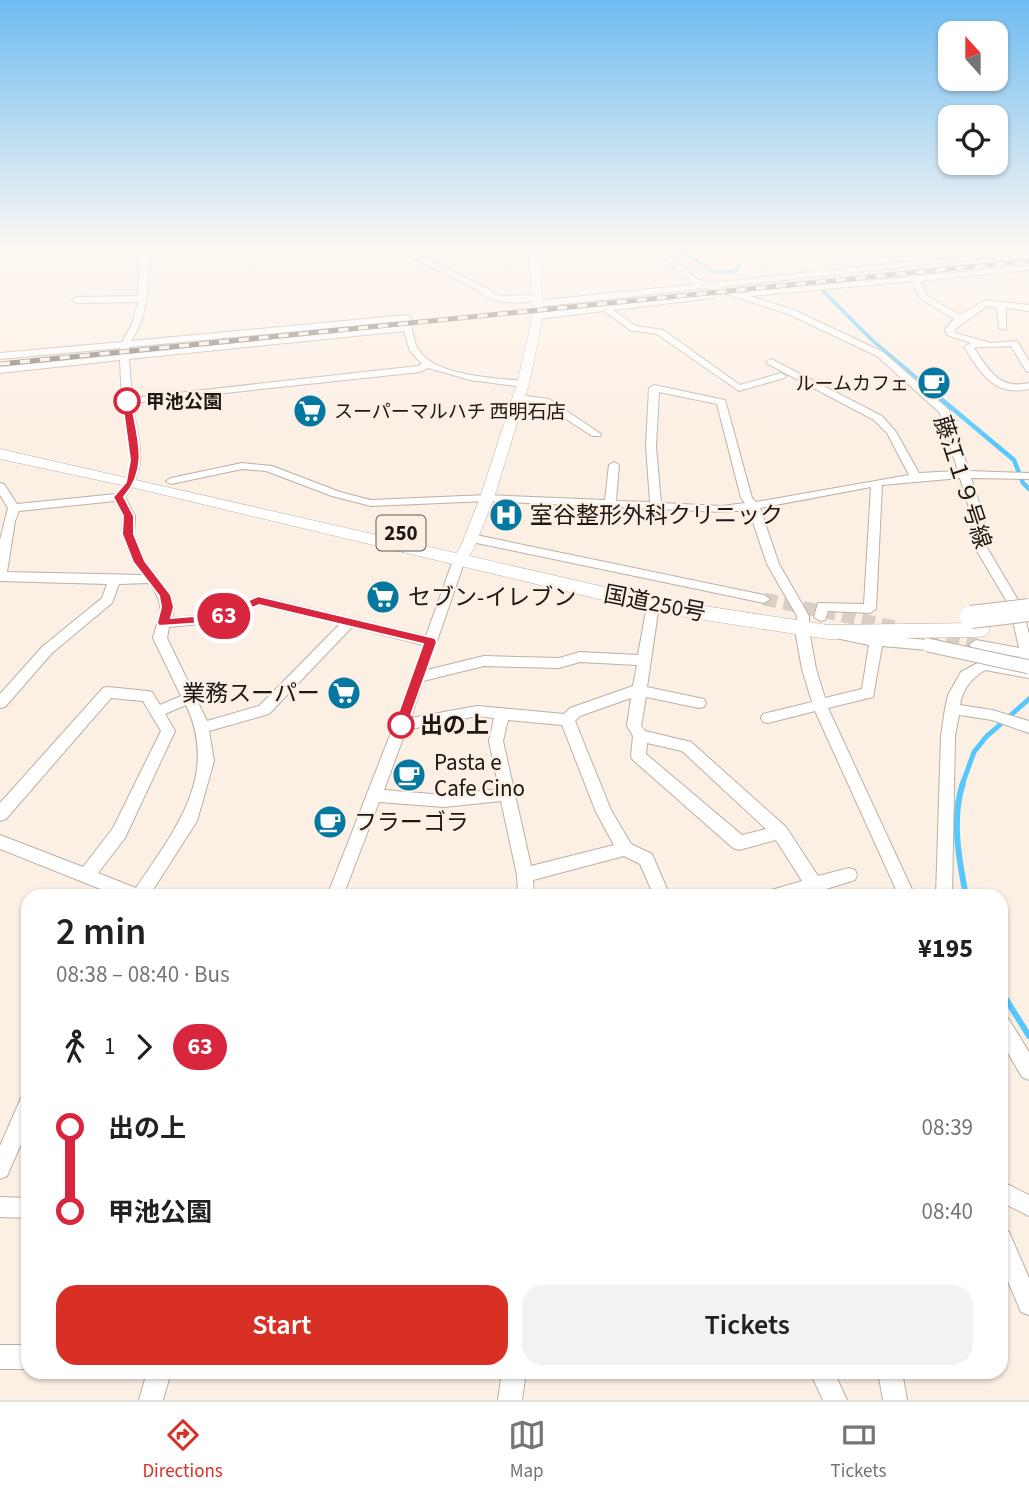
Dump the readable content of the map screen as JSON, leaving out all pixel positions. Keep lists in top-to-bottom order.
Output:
{
  "streets": {
    "highway": ["250", "国道250号"],
    "street": ["藤江１９号線"]
  },
  "places": {
    "cafe": ["ルームカフェ", "Pasta e Cafe Cino", "フラーゴラ"],
    "other": ["甲池公園", "出の上"],
    "supermarket": ["スーパーマルハチ 西明石店", "セブン-イレブン", "業務スーパー"],
    "hospital": ["室谷整形外科クリニック"]
  },
  "lines": ["bus line 63"],
  "north": "top",
  "page": {
    "on_map": "63",
    "heading": ["2 min", "08:38 – 08:40 · Bus", "¥195"],
    "legs": ["1", "63"],
    "list": [
      {
        "name": "出の上",
        "value": "08:39"
      },
      {
        "name": "甲池公園",
        "value": "08:40"
      }
    ],
    "buttons": ["Start", "Tickets"],
    "tabs": ["Directions", "Map", "Tickets"]
  }
}
